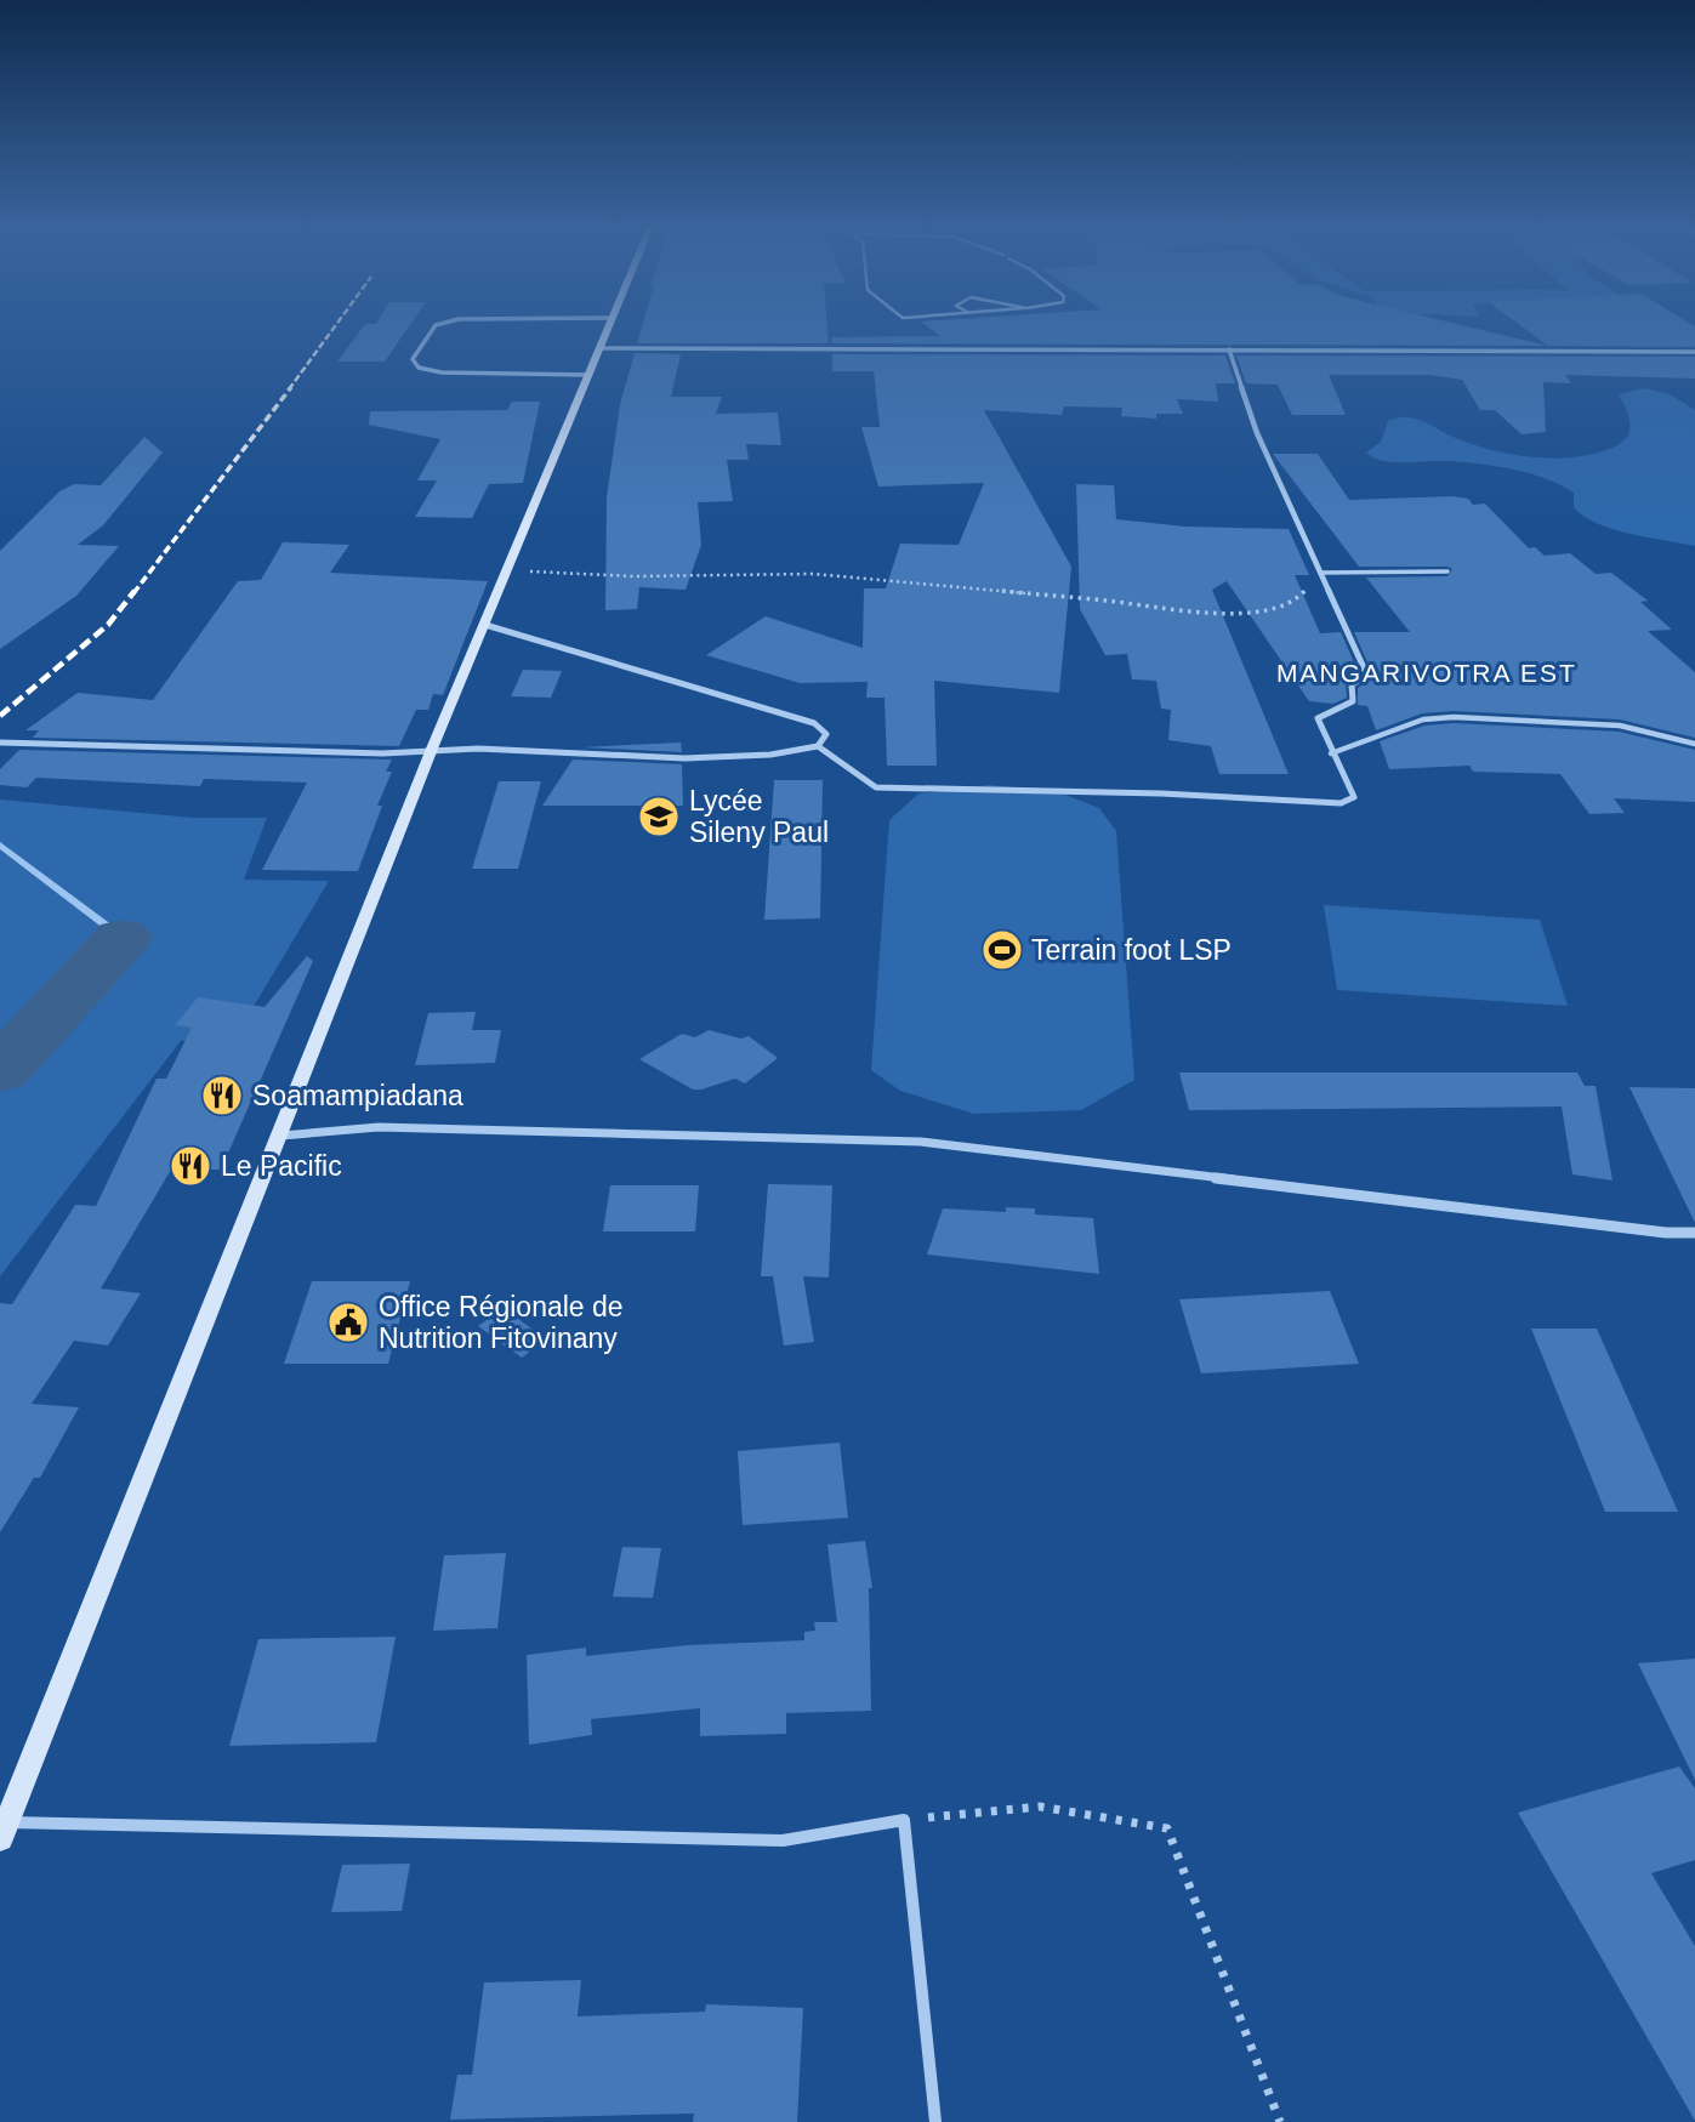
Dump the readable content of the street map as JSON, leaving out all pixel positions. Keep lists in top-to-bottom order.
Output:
{
  "districts": ["MANGARIVOTRA EST"],
  "places": {
    "school or university": ["Lycée Sileny Paul"],
    "sports": ["Terrain foot LSP"],
    "restaurant": ["Soamampiadana", "Le Pacific"],
    "public building": ["Office Régionale de Nutrition Fitovinany"]
  }
}
